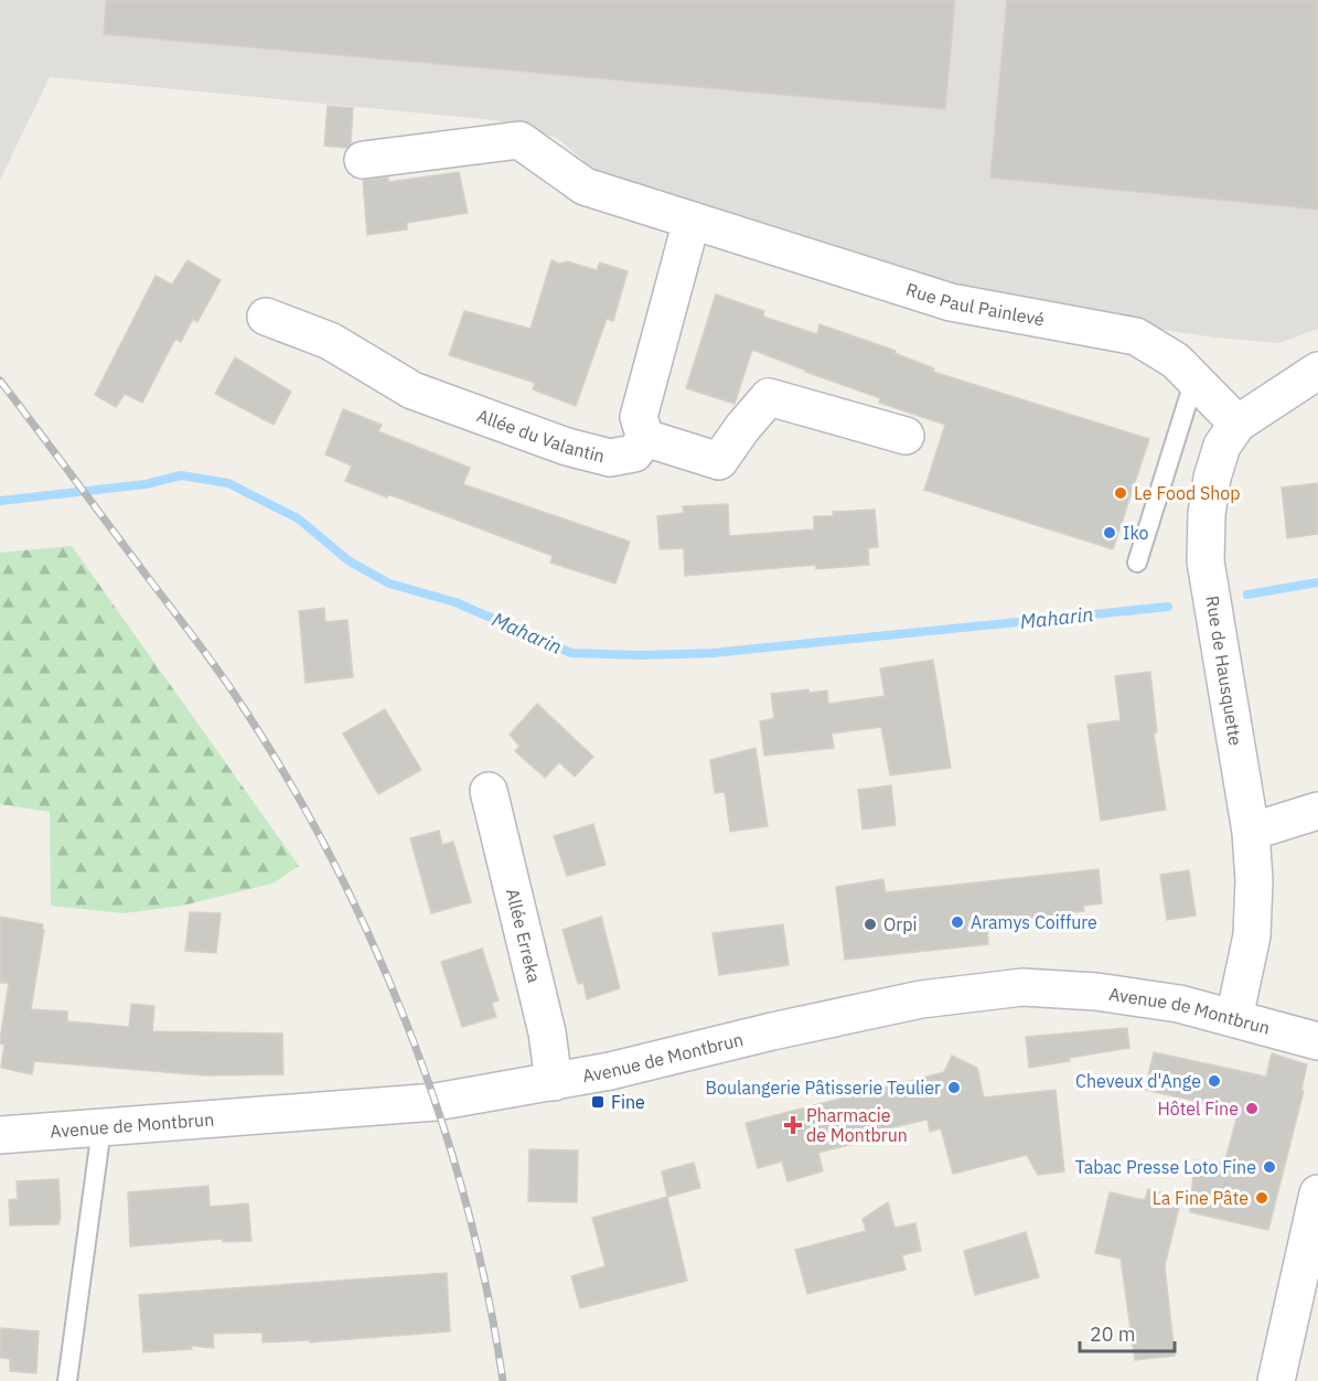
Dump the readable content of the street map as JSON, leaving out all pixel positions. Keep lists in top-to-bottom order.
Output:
{
  "streets": {
    "street": [
      "Rue Paul Painlevé",
      "Allée du Valantin",
      "Rue de Hausquette",
      "Allée Erreka",
      "Avenue de Montbrun"
    ]
  },
  "crossings": [
    ["Rue Paul Painlevé", "Rue de Hausquette"],
    ["Rue de Hausquette", "Avenue de Montbrun"],
    ["Allée Erreka", "Avenue de Montbrun"]
  ],
  "water": ["Maharin"],
  "places": {
    "other": [
      "Le Food Shop",
      "Iko",
      "Aramys Coiffure",
      "Orpi",
      "Cheveux d'Ange",
      "Boulangerie Pâtisserie Teulier",
      "Hôtel Fine",
      "Tabac Presse Loto Fine",
      "La Fine Pâte"
    ],
    "transit": ["Fine"],
    "health": ["Pharmacie de Montbrun"]
  },
  "scale_bar": "20 m"
}
